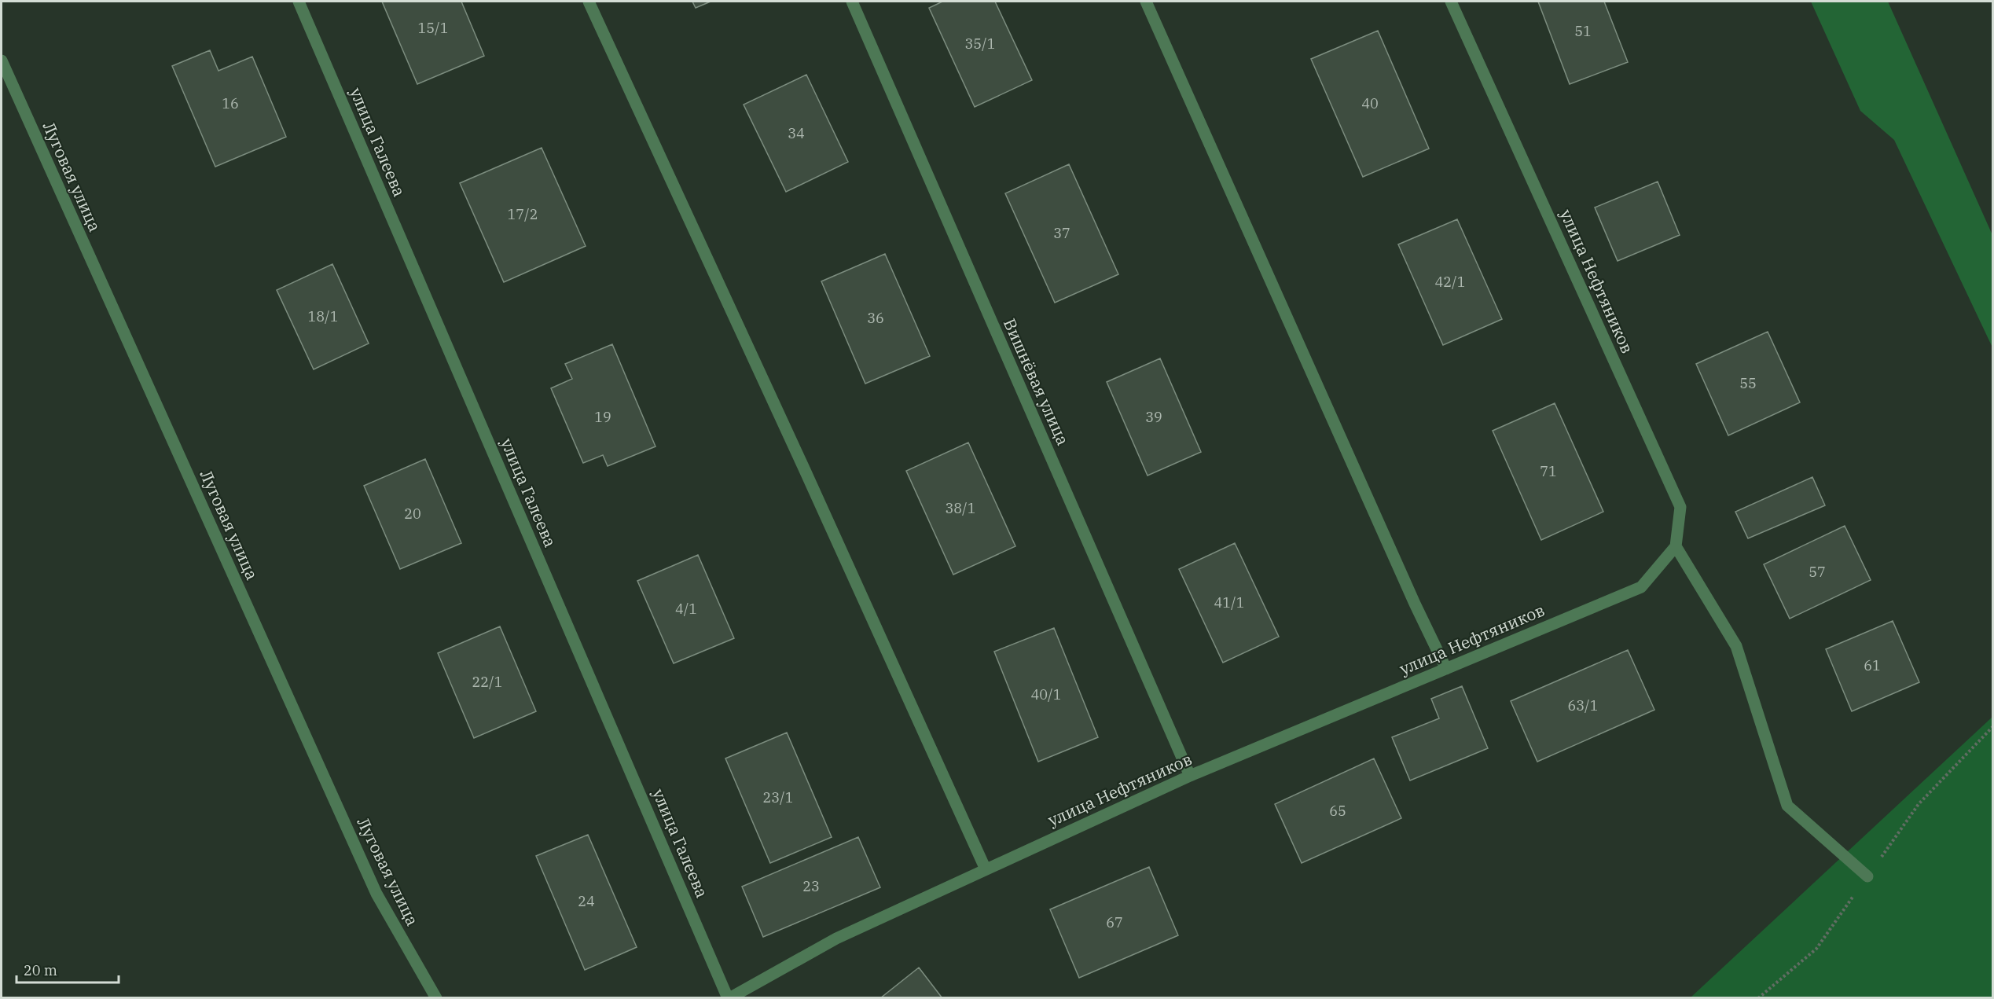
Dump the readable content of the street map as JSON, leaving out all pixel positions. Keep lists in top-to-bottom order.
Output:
{
  "streets": {
    "street": [
      "улица Галеева",
      "Луговая улица",
      "улица Нефтяников",
      "Вишнёвая улица"
    ]
  },
  "crossings": [
    ["улица Галеева", "улица Нефтяников"],
    ["улица Нефтяников", "Вишнёвая улица"]
  ],
  "house_numbers": [
    "15/1",
    "51",
    "35/1",
    "16",
    "40",
    "34",
    "17/2",
    "37",
    "42/1",
    "18/1",
    "36",
    "55",
    "19",
    "39",
    "71",
    "38/1",
    "20",
    "57",
    "41/1",
    "4/1",
    "61",
    "22/1",
    "40/1",
    "63/1",
    "23/1",
    "65",
    "23",
    "24",
    "67"
  ],
  "scale_bar": "20 m"
}
